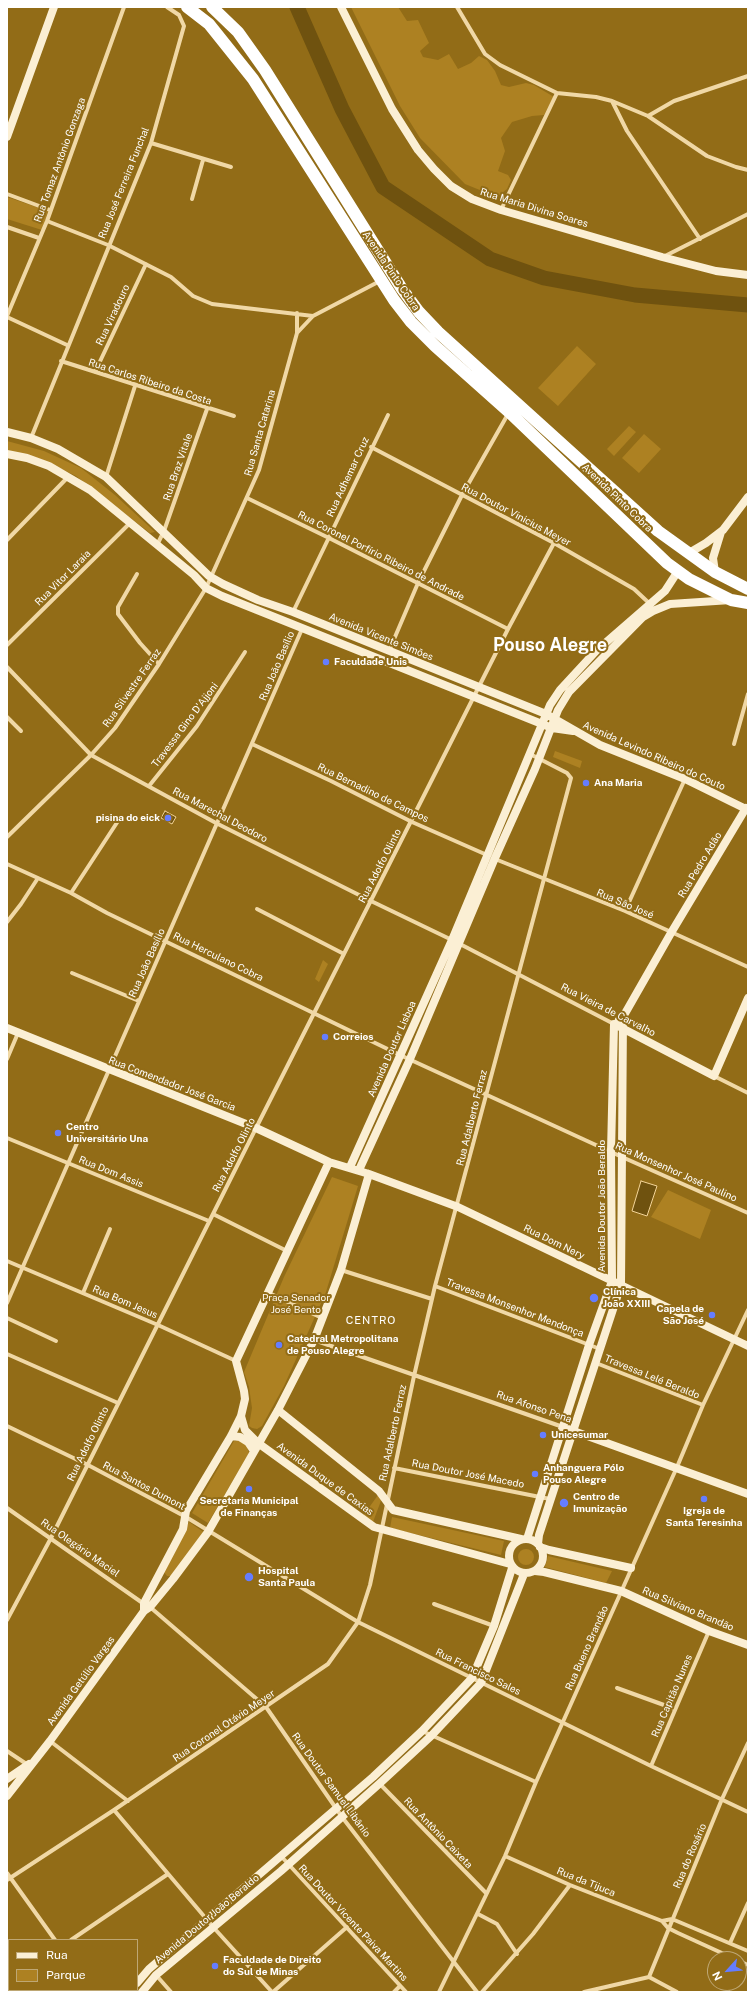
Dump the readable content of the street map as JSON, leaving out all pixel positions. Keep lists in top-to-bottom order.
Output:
{
  "streets": {
    "highway": ["Avenida Pinto Cobra"],
    "street": [
      "Rua Tomaz Antônio Gonzaga",
      "Rua José Ferreira Funchal",
      "Rua Maria Divina Soares",
      "Rua Viradouro",
      "Rua Carlos Ribeiro da Costa",
      "Rua Santa Catarina",
      "Rua Braz Vitale",
      "Rua Adhemar Cruz",
      "Rua Doutor Vinicius Meyer",
      "Rua Coronel Porfírio Ribeiro de Andrade",
      "Rua Vitor Laraia",
      "Avenida Vicente Simões",
      "Rua João Basílio",
      "Rua Silvestre Ferraz",
      "Travessa Gino D'Ajjoni",
      "Avenida Levindo Ribeiro do Couto",
      "Rua Bernadino de Campos",
      "Rua Marechal Deodoro",
      "Rua Pedro Adão",
      "Rua Adolfo Olinto",
      "Rua São José",
      "Rua Herculano Cobra",
      "Rua Vieira de Carvalho",
      "Avenida Doutor Lisboa",
      "Rua Comendador José Garcia",
      "Rua Adalberto Ferraz",
      "Rua Dom Assis",
      "Rua Monsenhor José Paulino",
      "Avenida Doutor João Beraldo",
      "Rua Dom Nery",
      "Rua Bom Jesus",
      "Travessa Monsenhor Mendonça",
      "Travessa Lelé Beraldo",
      "Rua Afonso Pena",
      "Rua Doutor José Macedo",
      "Avenida Duque de Caxias",
      "Rua Santos Dumont",
      "Rua Olegário Maciel",
      "Rua Silviano Brandão",
      "Rua Bueno Brandão",
      "Rua Francisco Sales",
      "Avenida Getúlio Vargas",
      "Rua Capitão Nunes",
      "Rua Coronel Otávio Meyer",
      "Rua Doutor Samuel Libânio",
      "Rua Antônio Caixeta",
      "Rua do Rosário",
      "Rua da Tijuca",
      "Rua Doutor Vicente Paiva Martins"
    ]
  },
  "crossings": [
    ["Rua José Ferreira Funchal", "Rua Carlos Ribeiro da Costa"],
    ["Rua José Ferreira Funchal", "Avenida Vicente Simões"],
    ["Avenida Pinto Cobra", "Rua Santa Catarina"],
    ["Rua Viradouro", "Rua Carlos Ribeiro da Costa"],
    ["Rua Carlos Ribeiro da Costa", "Rua Braz Vitale"],
    ["Rua Santa Catarina", "Rua Coronel Porfírio Ribeiro de Andrade"],
    ["Rua Santa Catarina", "Avenida Vicente Simões"],
    ["Rua Braz Vitale", "Avenida Vicente Simões"],
    ["Rua Adhemar Cruz", "Rua Doutor Vinicius Meyer"],
    ["Rua Adhemar Cruz", "Rua Coronel Porfírio Ribeiro de Andrade"],
    ["Rua Adhemar Cruz", "Avenida Vicente Simões"],
    ["Rua Doutor Vinicius Meyer", "Rua Adolfo Olinto"],
    ["Rua Doutor Vinicius Meyer", "Avenida Doutor Lisboa"],
    ["Rua Coronel Porfírio Ribeiro de Andrade", "Rua Adolfo Olinto"],
    ["Rua Vitor Laraia", "Avenida Vicente Simões"],
    ["Avenida Vicente Simões", "Rua João Basílio"],
    ["Avenida Vicente Simões", "Rua Silvestre Ferraz"],
    ["Avenida Vicente Simões", "Avenida Levindo Ribeiro do Couto"],
    ["Avenida Vicente Simões", "Rua Adolfo Olinto"],
    ["Avenida Vicente Simões", "Avenida Doutor Lisboa"],
    ["Rua João Basílio", "Rua Bernadino de Campos"],
    ["Rua João Basílio", "Rua Marechal Deodoro"],
    ["Rua João Basílio", "Rua Herculano Cobra"],
    ["Rua João Basílio", "Rua Comendador José Garcia"],
    ["Rua João Basílio", "Rua Dom Assis"],
    ["Rua João Basílio", "Rua Bom Jesus"],
    ["Rua Silvestre Ferraz", "Rua Marechal Deodoro"],
    ["Travessa Gino D'Ajjoni", "Rua Marechal Deodoro"],
    ["Avenida Levindo Ribeiro do Couto", "Rua Pedro Adão"],
    ["Avenida Levindo Ribeiro do Couto", "Avenida Doutor Lisboa"],
    ["Rua Bernadino de Campos", "Rua Adolfo Olinto"],
    ["Rua Bernadino de Campos", "Rua São José"],
    ["Rua Bernadino de Campos", "Avenida Doutor Lisboa"],
    ["Rua Marechal Deodoro", "Rua Adolfo Olinto"],
    ["Rua Marechal Deodoro", "Rua Vieira de Carvalho"],
    ["Rua Marechal Deodoro", "Avenida Doutor Lisboa"],
    ["Rua Pedro Adão", "Rua São José"],
    ["Rua Pedro Adão", "Avenida Doutor João Beraldo"],
    ["Rua Adolfo Olinto", "Rua Herculano Cobra"],
    ["Rua Adolfo Olinto", "Rua Comendador José Garcia"],
    ["Rua Adolfo Olinto", "Rua Dom Assis"],
    ["Rua Adolfo Olinto", "Rua Bom Jesus"],
    ["Rua Adolfo Olinto", "Rua Santos Dumont"],
    ["Rua Adolfo Olinto", "Rua Olegário Maciel"],
    ["Rua São José", "Avenida Doutor Lisboa"],
    ["Rua São José", "Rua Adalberto Ferraz"],
    ["Rua Herculano Cobra", "Avenida Doutor Lisboa"],
    ["Rua Herculano Cobra", "Rua Monsenhor José Paulino"],
    ["Rua Vieira de Carvalho", "Avenida Doutor Lisboa"],
    ["Rua Vieira de Carvalho", "Rua Adalberto Ferraz"],
    ["Rua Vieira de Carvalho", "Avenida Doutor João Beraldo"],
    ["Avenida Doutor Lisboa", "Rua Adalberto Ferraz"],
    ["Avenida Doutor Lisboa", "Rua Monsenhor José Paulino"],
    ["Rua Adalberto Ferraz", "Rua Monsenhor José Paulino"],
    ["Rua Adalberto Ferraz", "Rua Dom Nery"],
    ["Rua Adalberto Ferraz", "Travessa Monsenhor Mendonça"],
    ["Rua Adalberto Ferraz", "Rua Afonso Pena"],
    ["Rua Adalberto Ferraz", "Rua Doutor José Macedo"],
    ["Rua Adalberto Ferraz", "Avenida Duque de Caxias"],
    ["Rua Monsenhor José Paulino", "Avenida Doutor João Beraldo"],
    ["Avenida Doutor João Beraldo", "Rua Dom Nery"],
    ["Avenida Doutor João Beraldo", "Travessa Monsenhor Mendonça"],
    ["Avenida Doutor João Beraldo", "Travessa Lelé Beraldo"],
    ["Avenida Doutor João Beraldo", "Rua Afonso Pena"],
    ["Avenida Doutor João Beraldo", "Rua Doutor José Macedo"],
    ["Avenida Doutor João Beraldo", "Avenida Duque de Caxias"],
    ["Avenida Doutor João Beraldo", "Rua Francisco Sales"],
    ["Avenida Doutor João Beraldo", "Rua Doutor Samuel Libânio"],
    ["Avenida Doutor João Beraldo", "Rua Antônio Caixeta"],
    ["Avenida Doutor João Beraldo", "Rua Doutor Vicente Paiva Martins"],
    ["Rua Dom Nery", "Rua Bueno Brandão"],
    ["Travessa Lelé Beraldo", "Rua Bueno Brandão"],
    ["Rua Afonso Pena", "Rua Bueno Brandão"],
    ["Avenida Duque de Caxias", "Avenida Getúlio Vargas"],
    ["Avenida Duque de Caxias", "Rua Coronel Otávio Meyer"],
    ["Rua Santos Dumont", "Rua Francisco Sales"],
    ["Rua Santos Dumont", "Avenida Getúlio Vargas"],
    ["Rua Olegário Maciel", "Avenida Getúlio Vargas"],
    ["Rua Olegário Maciel", "Rua Doutor Samuel Libânio"],
    ["Rua Silviano Brandão", "Rua Bueno Brandão"],
    ["Rua Silviano Brandão", "Rua Capitão Nunes"],
    ["Rua Bueno Brandão", "Rua Francisco Sales"],
    ["Rua Bueno Brandão", "Rua Doutor Samuel Libânio"],
    ["Rua Bueno Brandão", "Rua Antônio Caixeta"],
    ["Rua Bueno Brandão", "Rua da Tijuca"],
    ["Rua Francisco Sales", "Avenida Getúlio Vargas"],
    ["Rua Francisco Sales", "Rua Capitão Nunes"],
    ["Rua Francisco Sales", "Rua Coronel Otávio Meyer"],
    ["Rua Francisco Sales", "Rua do Rosário"],
    ["Avenida Getúlio Vargas", "Rua Doutor Samuel Libânio"],
    ["Rua Coronel Otávio Meyer", "Rua Doutor Samuel Libânio"],
    ["Rua do Rosário", "Rua da Tijuca"]
  ],
  "districts": ["Pouso Alegre", "CENTRO"],
  "parks": ["Praça Senador José Bento"],
  "places": [
    "Faculdade Unis",
    "Ana Maria",
    "pisina do eick",
    "Correios",
    "Centro Universitário Una",
    "Clínica João XXIII",
    "Capela de São José",
    "Catedral Metropolitana de Pouso Alegre",
    "Unicesumar",
    "Anhanguera Pólo Pouso Alegre",
    "Secretaria Municipal de Finanças",
    "Igreja de Santa Teresinha",
    "Centro de Imunização",
    "Hospital Santa Paula",
    "Faculdade de Direito do Sul de Minas"
  ],
  "legend": ["Rua", "Parque"],
  "north": "bottom left"
}
